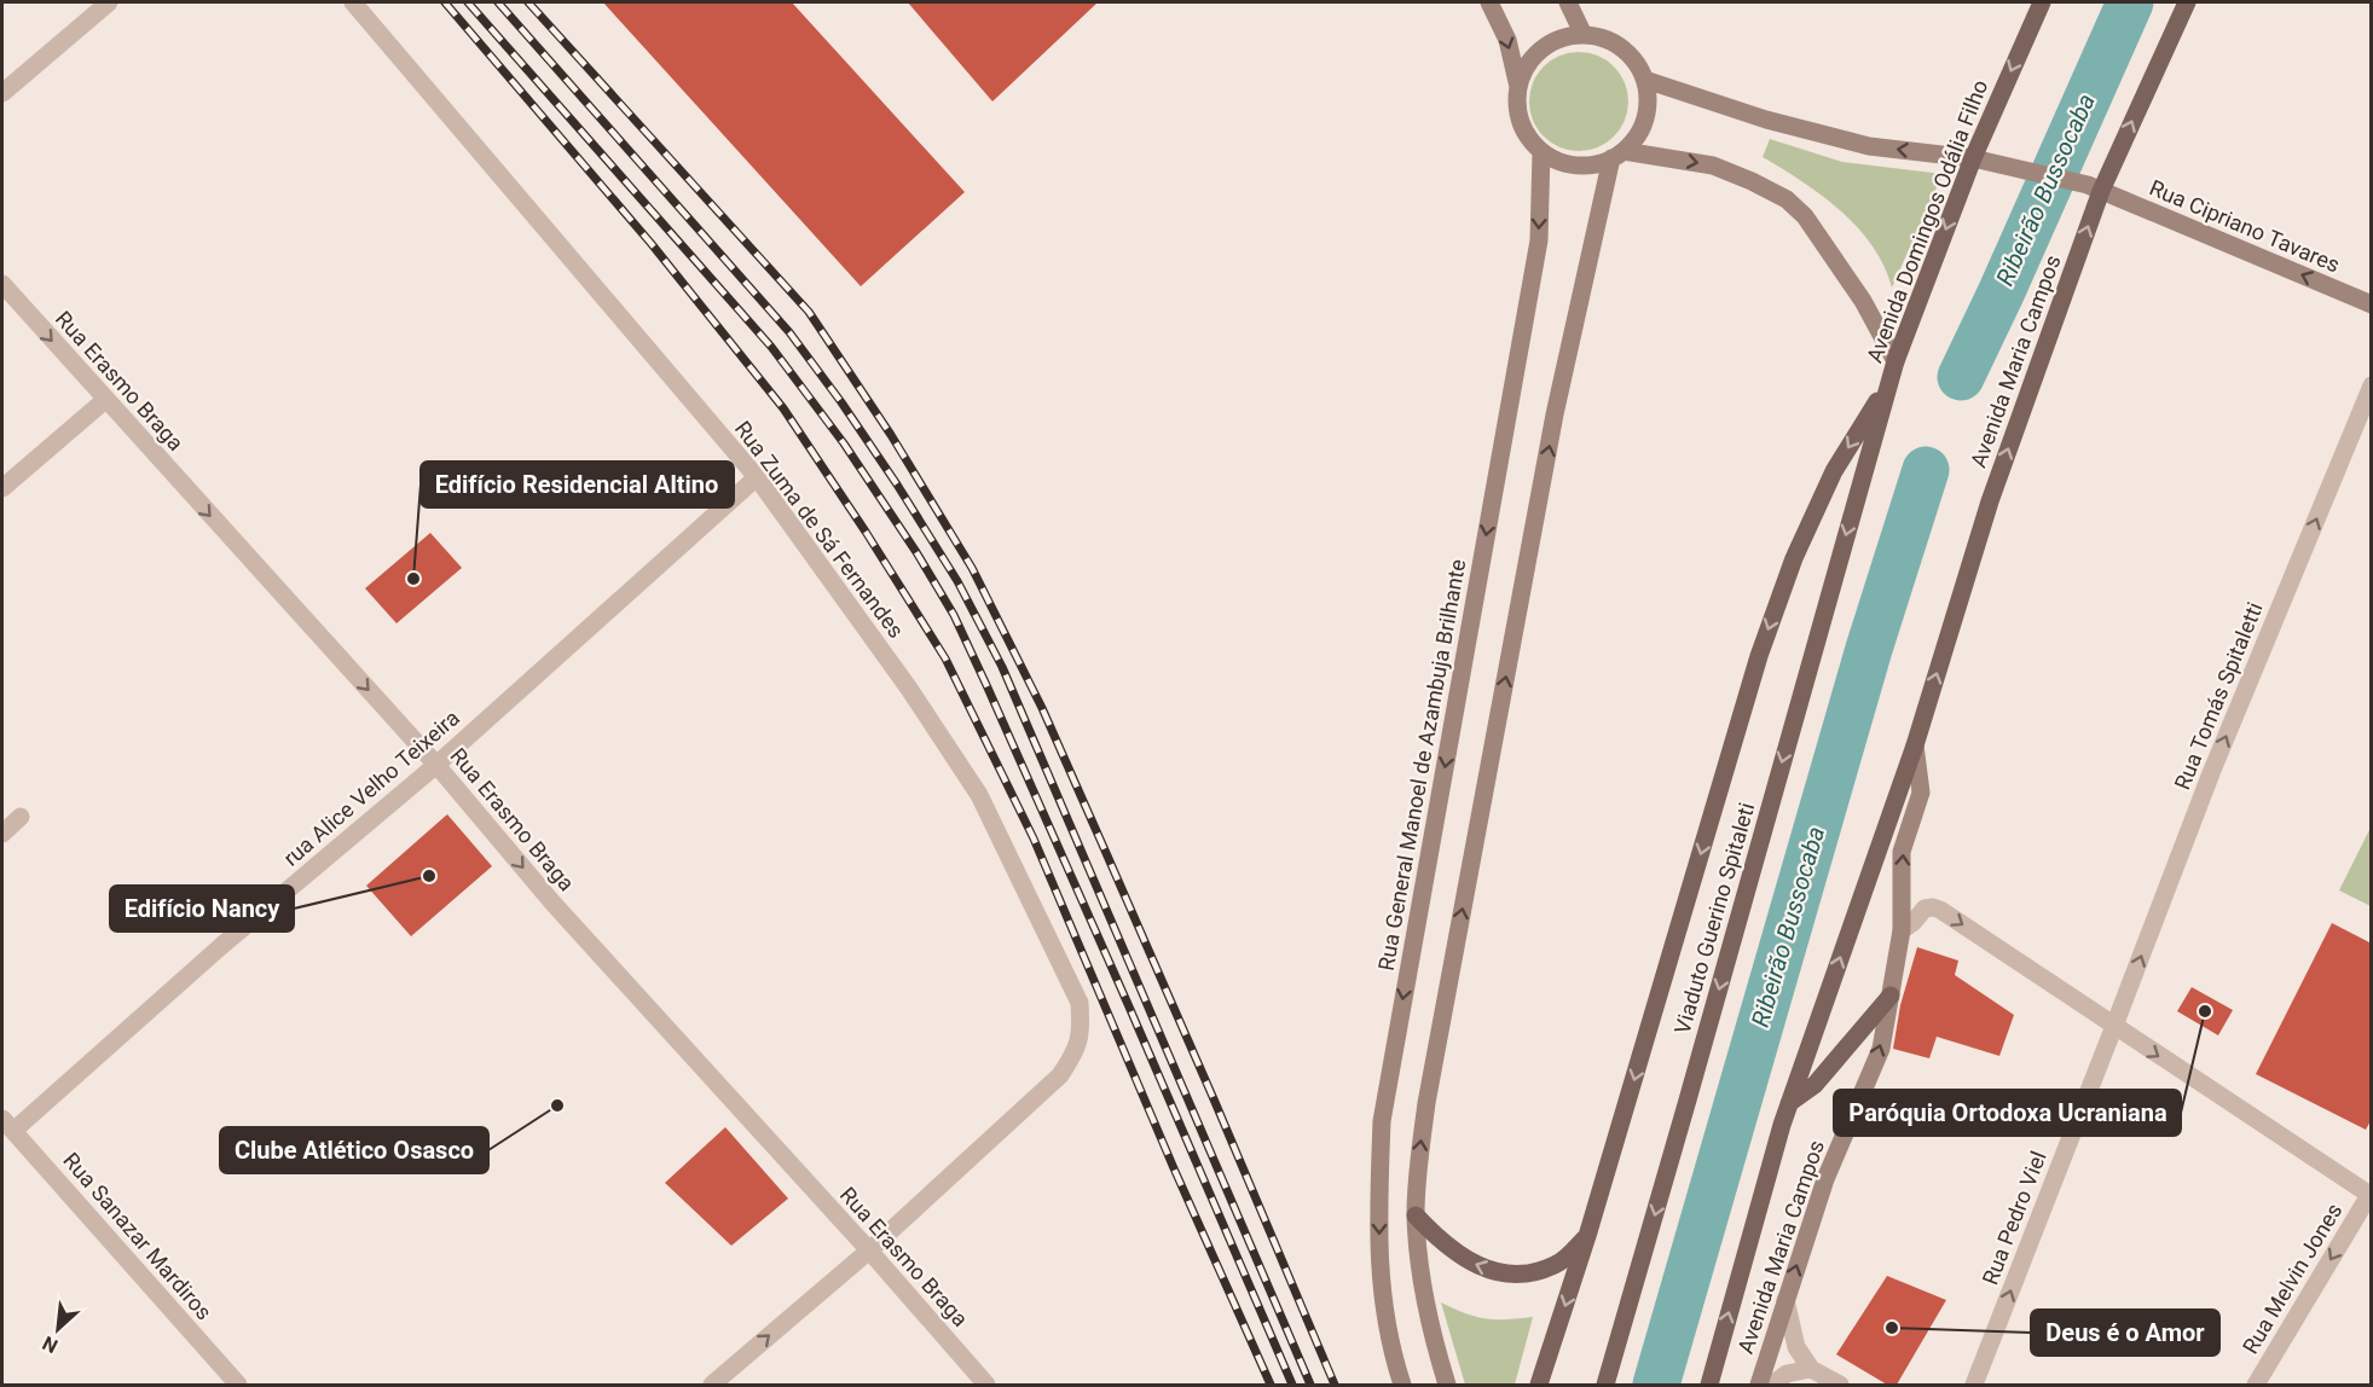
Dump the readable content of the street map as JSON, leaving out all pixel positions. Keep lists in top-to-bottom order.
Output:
{
  "streets": {
    "main road": [
      "Avenida Domingos Odália Filho",
      "Rua Cipriano Tavares",
      "Avenida Maria Campos",
      "Rua General Manoel de Azambuja Brilhante",
      "Viaduto Guerino Spitaleti"
    ],
    "street": [
      "Rua Erasmo Braga",
      "Rua Zuma de Sá Fernandes",
      "Rua Tomás Spitaletti",
      "rua Alice Velho Teixeira",
      "Rua Pedro Viel",
      "Rua Sanazar Mardiros",
      "Rua Melvin Jones"
    ]
  },
  "crossings": [
    ["Avenida Domingos Odália Filho", "Rua Cipriano Tavares"],
    ["Avenida Domingos Odália Filho", "Viaduto Guerino Spitaleti"],
    ["Rua Cipriano Tavares", "Avenida Maria Campos"],
    ["Rua Cipriano Tavares", "Rua General Manoel de Azambuja Brilhante"],
    ["Rua Erasmo Braga", "Rua Zuma de Sá Fernandes"],
    ["Rua Erasmo Braga", "rua Alice Velho Teixeira"],
    ["Rua Zuma de Sá Fernandes", "rua Alice Velho Teixeira"],
    ["Rua Tomás Spitaletti", "Rua Pedro Viel"],
    ["rua Alice Velho Teixeira", "Rua Sanazar Mardiros"]
  ],
  "one_way": [
    "Avenida Domingos Odália Filho",
    "Rua Cipriano Tavares",
    "Rua Erasmo Braga",
    "Rua Tomás Spitaletti",
    "Rua Pedro Viel",
    "Rua Melvin Jones"
  ],
  "water": ["Ribeirão Bussocaba"],
  "places": [
    "Edifício Residencial Altino",
    "Edifício Nancy",
    "Paróquia Ortodoxa Ucraniana",
    "Clube Atlético Osasco",
    "Deus é o Amor"
  ],
  "north": "bottom left"
}
